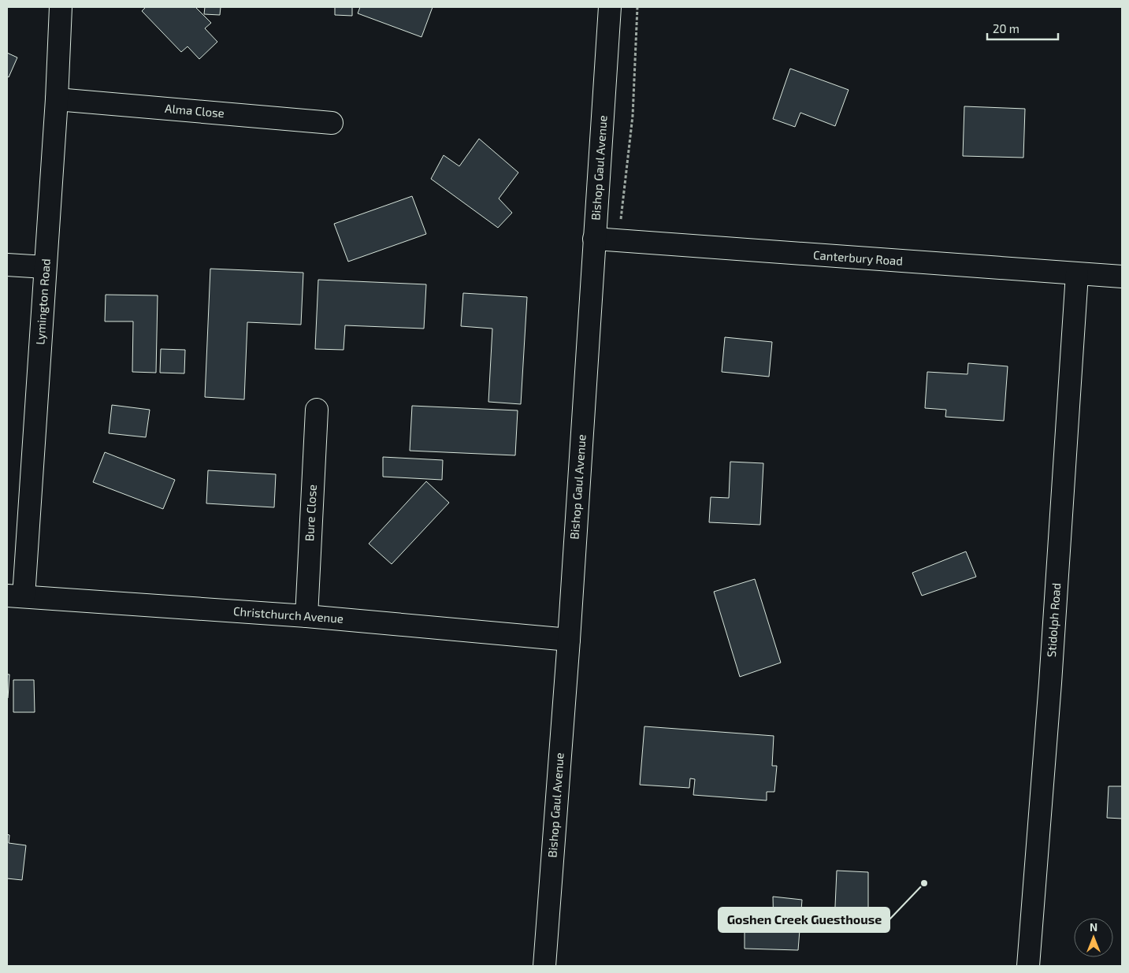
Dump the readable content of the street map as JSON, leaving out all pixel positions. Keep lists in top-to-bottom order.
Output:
{
  "streets": {
    "street": [
      "Alma Close",
      "Bishop Gaul Avenue",
      "Canterbury Road",
      "Lymington Road",
      "Bure Close",
      "Christchurch Avenue",
      "Stidolph Road"
    ]
  },
  "crossings": [
    ["Alma Close", "Lymington Road"],
    ["Bishop Gaul Avenue", "Canterbury Road"],
    ["Bishop Gaul Avenue", "Christchurch Avenue"],
    ["Canterbury Road", "Stidolph Road"],
    ["Lymington Road", "Christchurch Avenue"],
    ["Bure Close", "Christchurch Avenue"]
  ],
  "places": ["Goshen Creek Guesthouse"],
  "scale_bar": "20 m",
  "north": "top"
}
